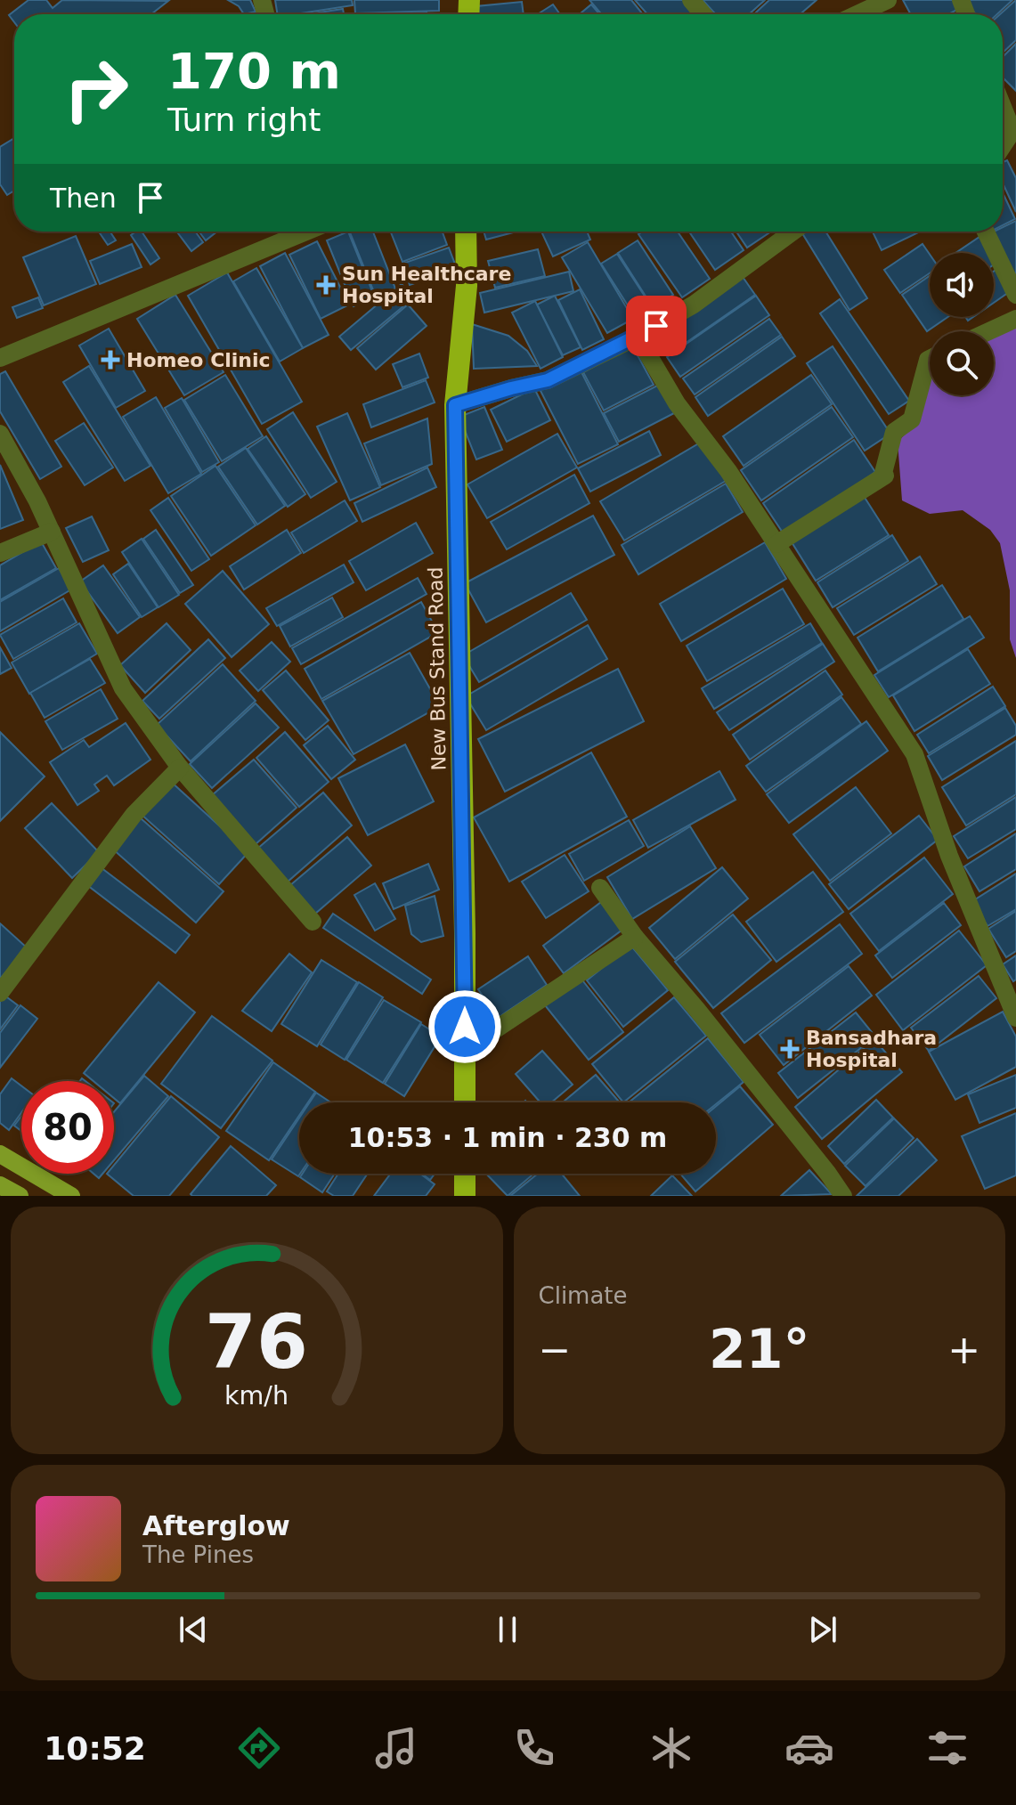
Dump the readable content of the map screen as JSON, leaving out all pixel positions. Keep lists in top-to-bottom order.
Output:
{
  "streets": {
    "highway": ["New Bus Stand Road"]
  },
  "places": {
    "health": ["Sun Healthcare Hospital", "Homeo Clinic", "Bansadhara Hospital"]
  },
  "page": {
    "turn": ["170 m", "Turn right"],
    "then": "Then",
    "limit": "80",
    "trip": "10:53 · 1 min · 230 m",
    "tile": "Climate",
    "heat": ["−", "21°", "+"],
    "song": ["Afterglow", "The Pines"],
    "tabs": "10:52",
    "gauge": ["76", "km/h"]
  }
}
